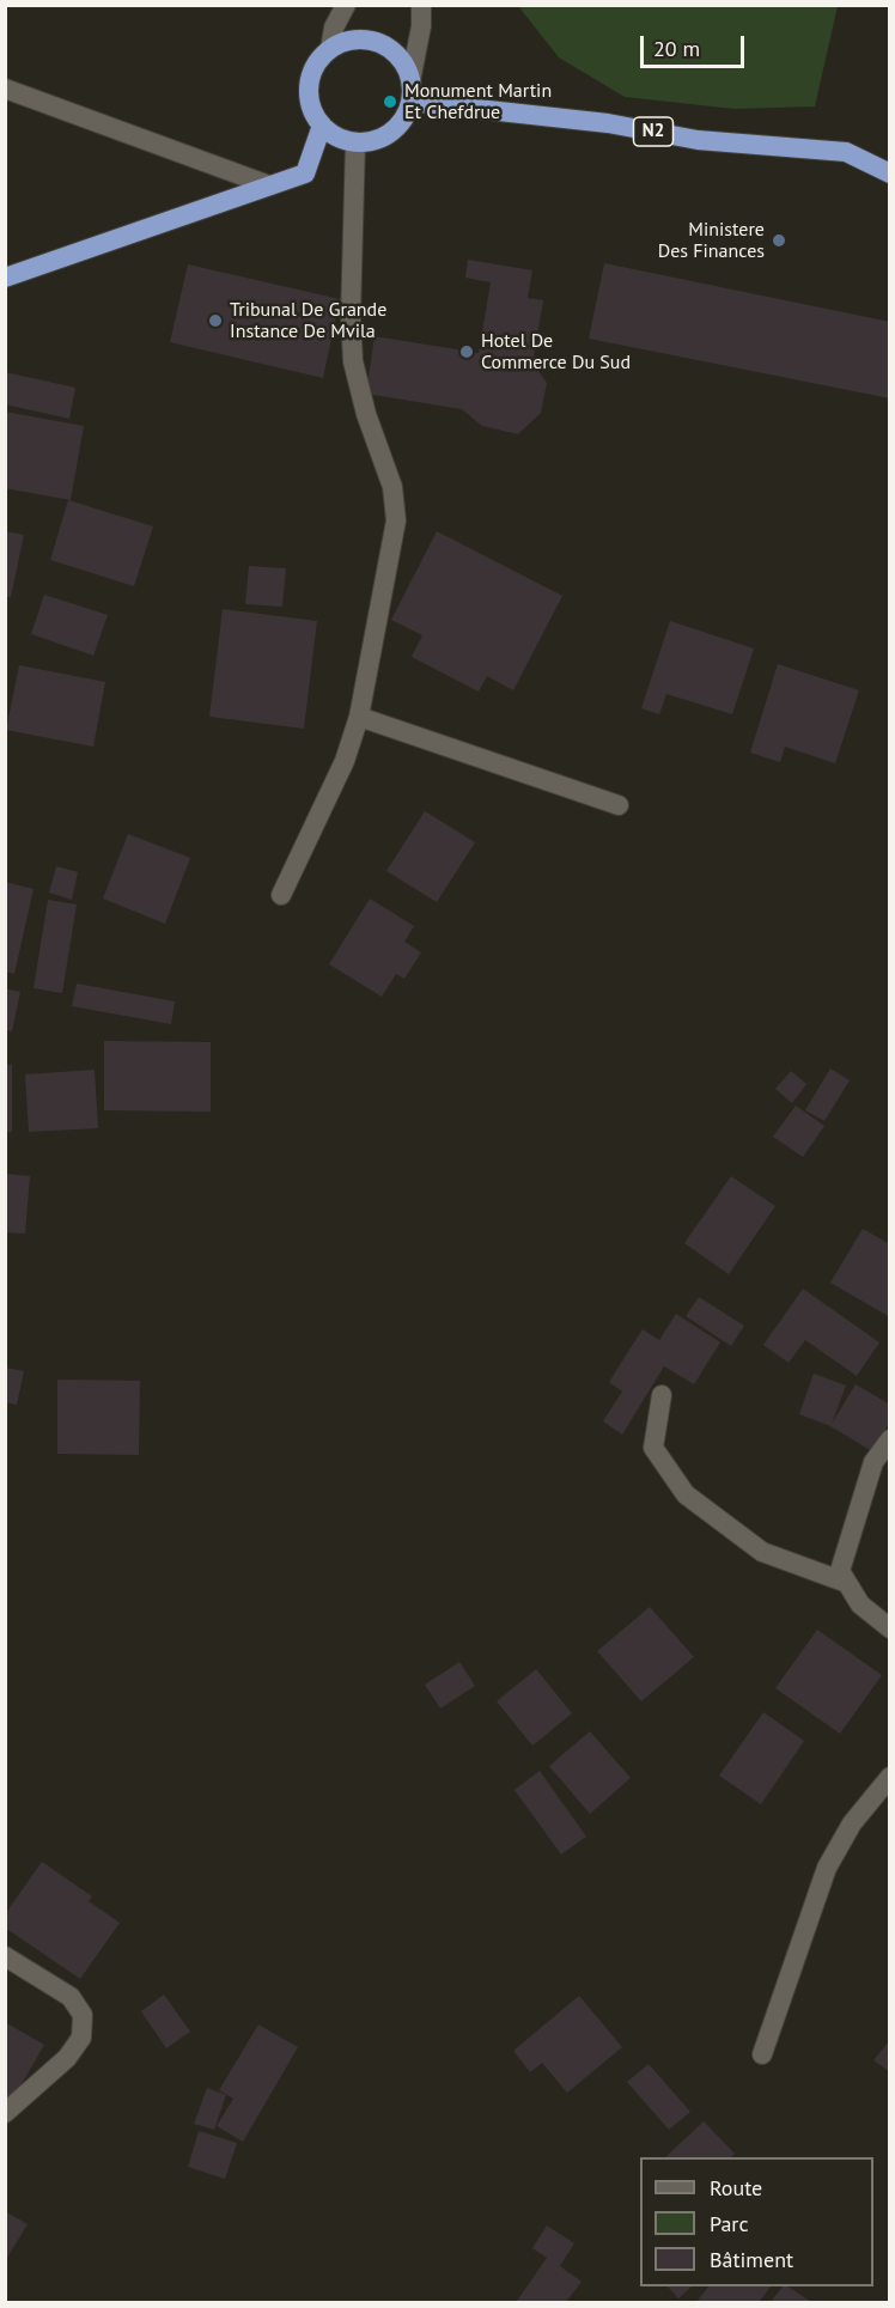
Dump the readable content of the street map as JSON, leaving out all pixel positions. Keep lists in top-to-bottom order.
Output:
{
  "streets": {
    "highway": ["N2"]
  },
  "places": [
    "Monument Martin Et Chefdrue",
    "Ministere Des Finances",
    "Tribunal De Grande Instance De Mvila",
    "Hotel De Commerce Du Sud"
  ],
  "legend": ["Route", "Parc", "Bâtiment"],
  "scale_bar": "20 m"
}
